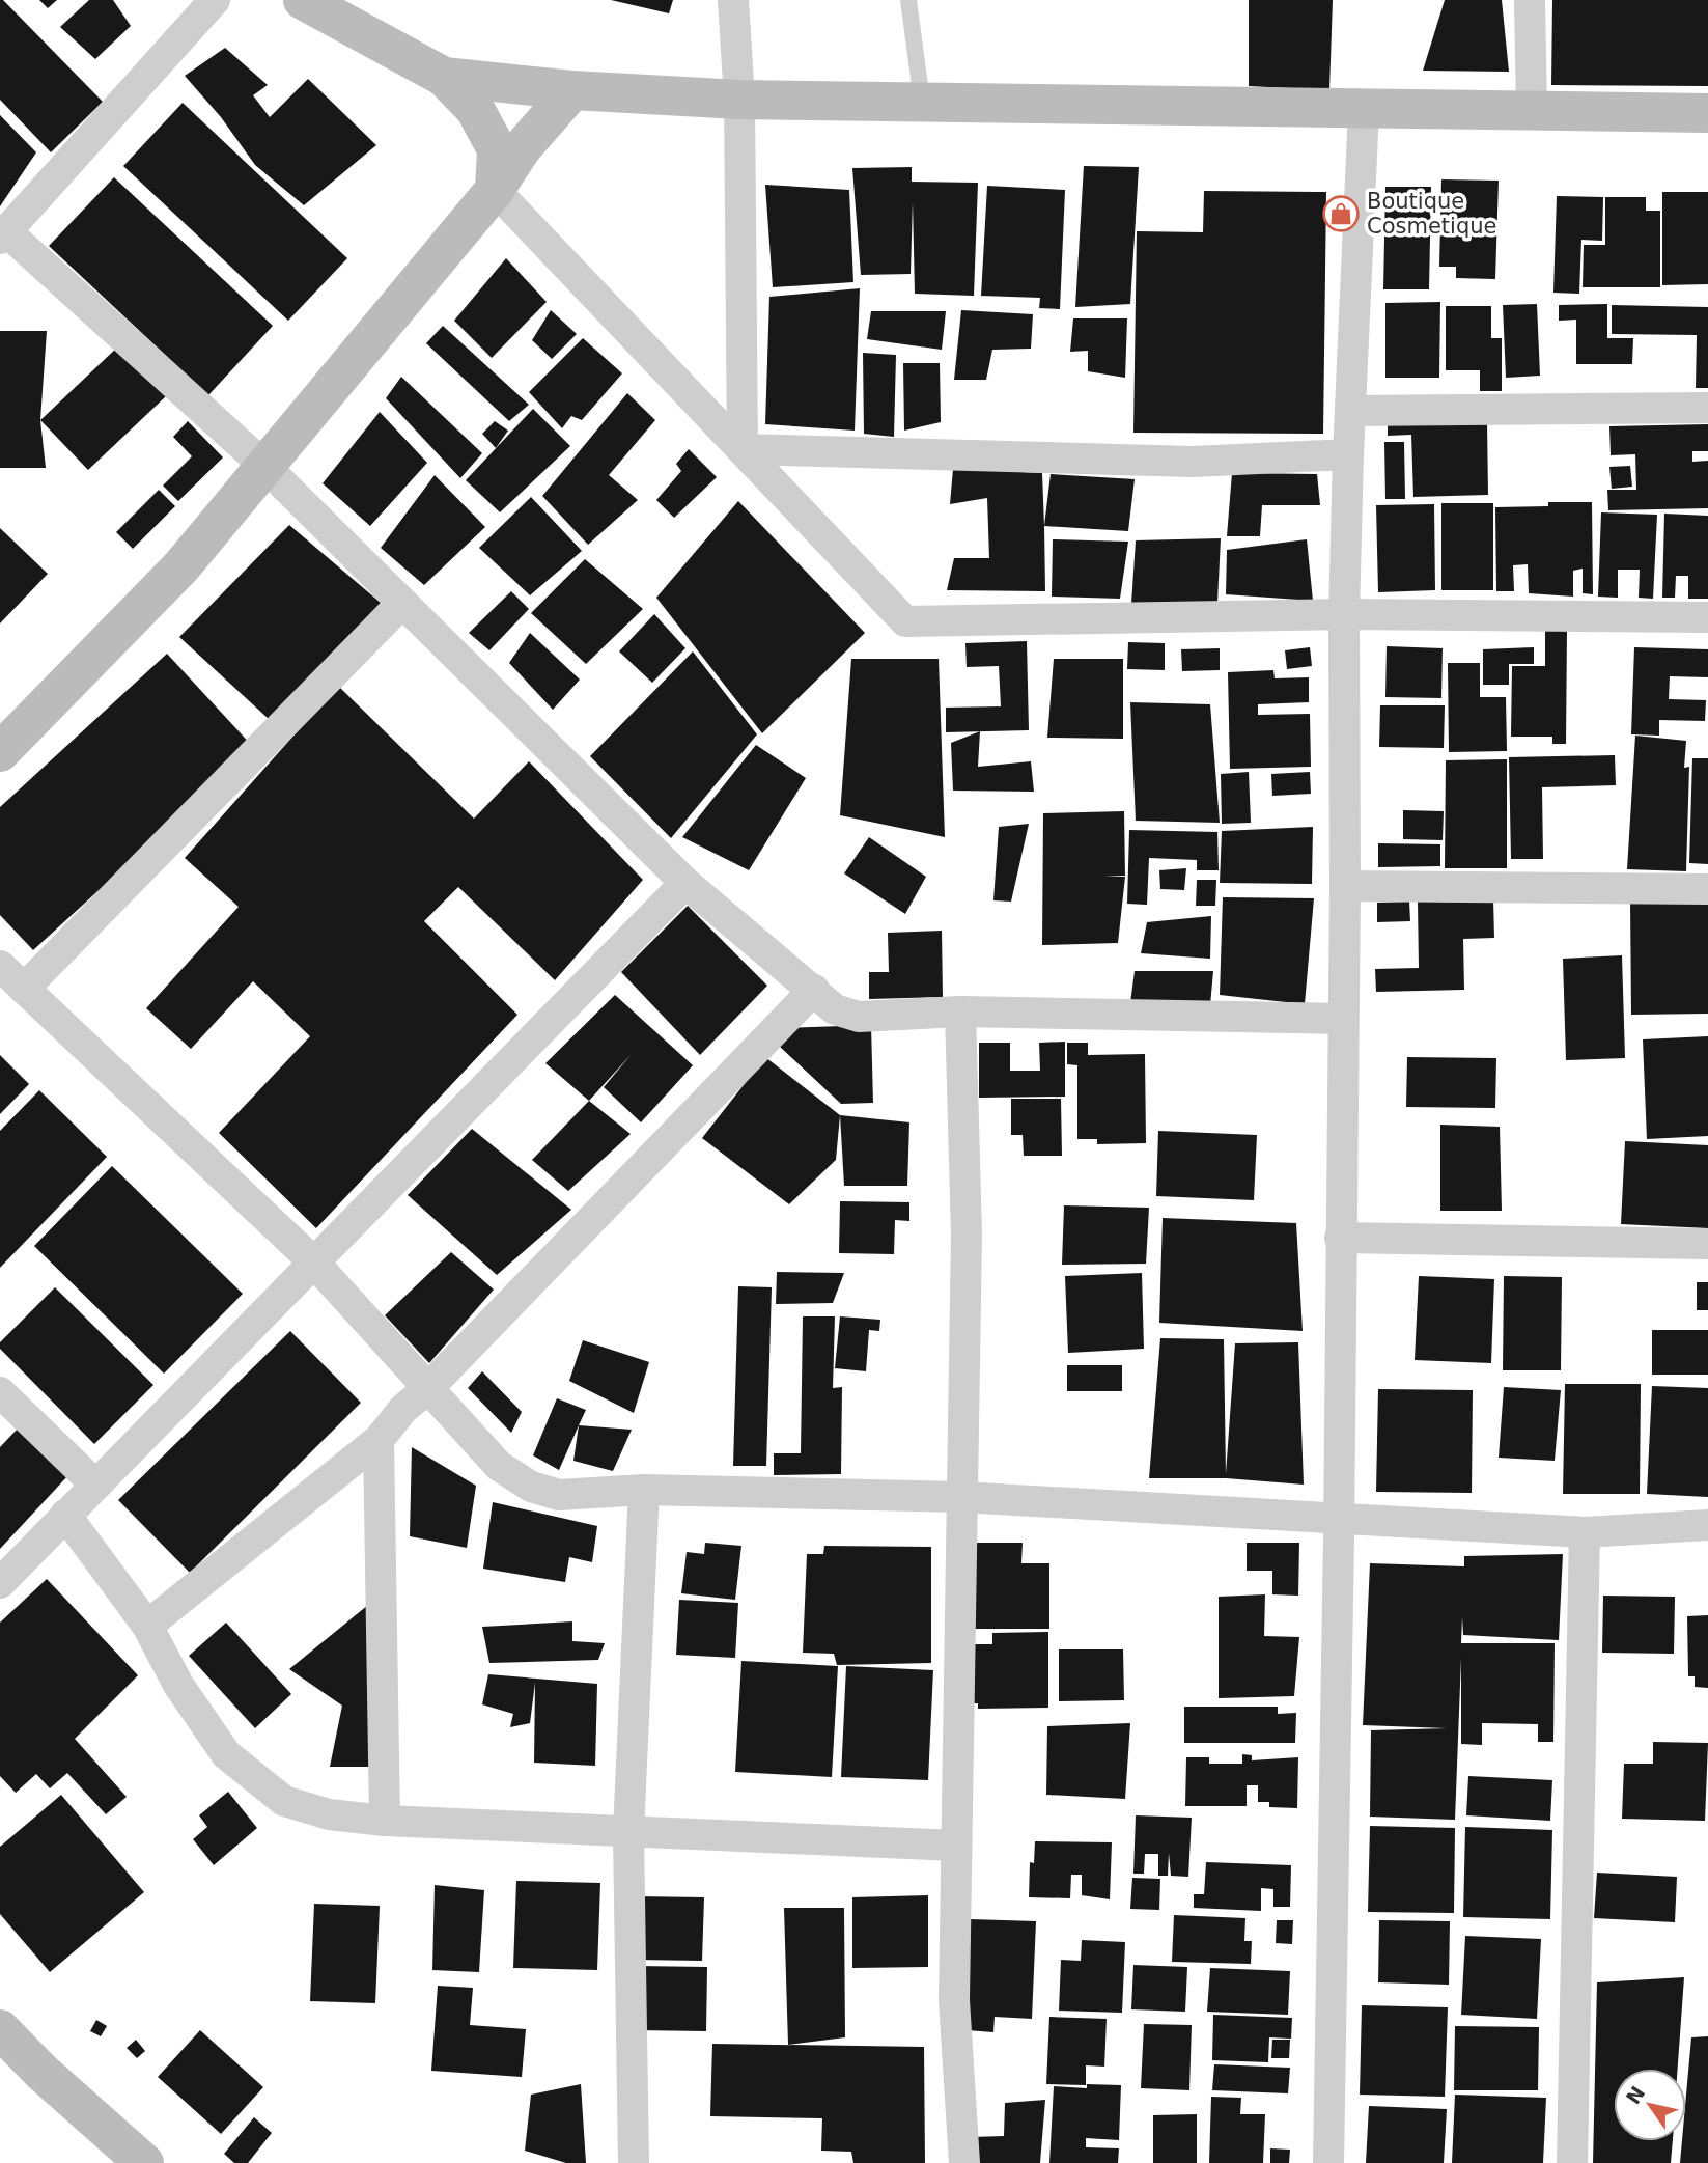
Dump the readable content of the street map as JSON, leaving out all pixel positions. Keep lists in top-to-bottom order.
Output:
{
  "places": {
    "shop": ["Boutique Cosmetique"]
  },
  "north": "top left"
}
